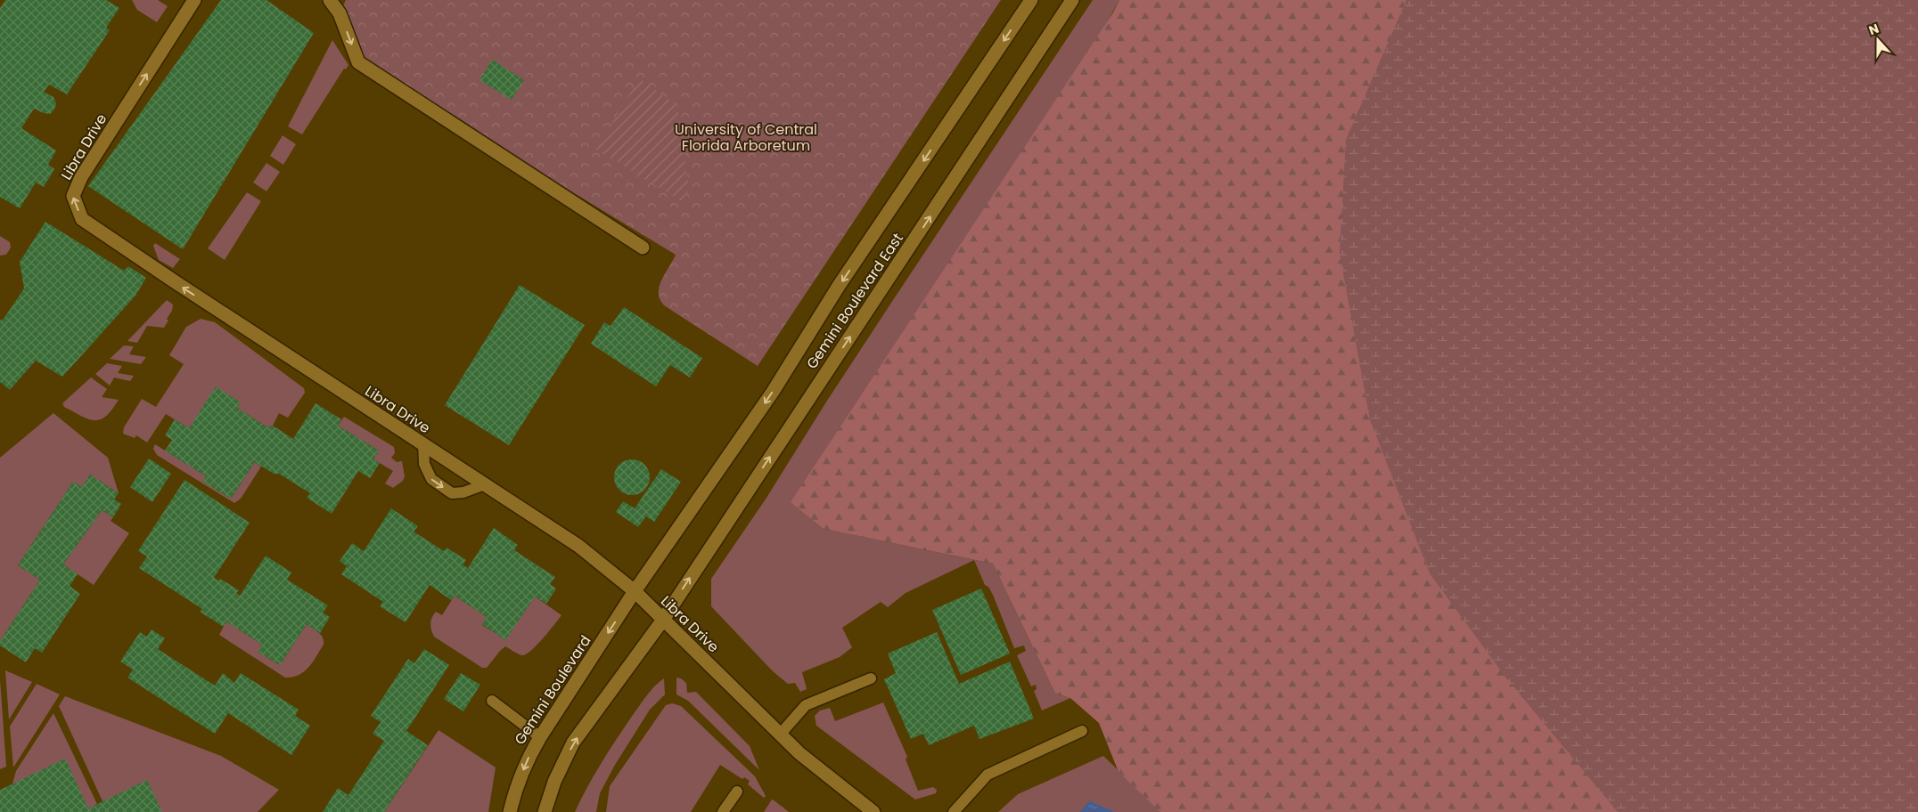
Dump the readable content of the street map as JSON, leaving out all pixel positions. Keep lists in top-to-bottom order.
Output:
{
  "streets": {
    "street": ["Libra Drive", "Gemini Boulevard East", "Gemini Boulevard"]
  },
  "crossings": [
    ["Libra Drive", "Gemini Boulevard East"],
    ["Libra Drive", "Gemini Boulevard"],
    ["Gemini Boulevard East", "Gemini Boulevard"]
  ],
  "one_way": ["Gemini Boulevard"],
  "parks": ["University of Central Florida Arboretum"],
  "north": "top"
}
